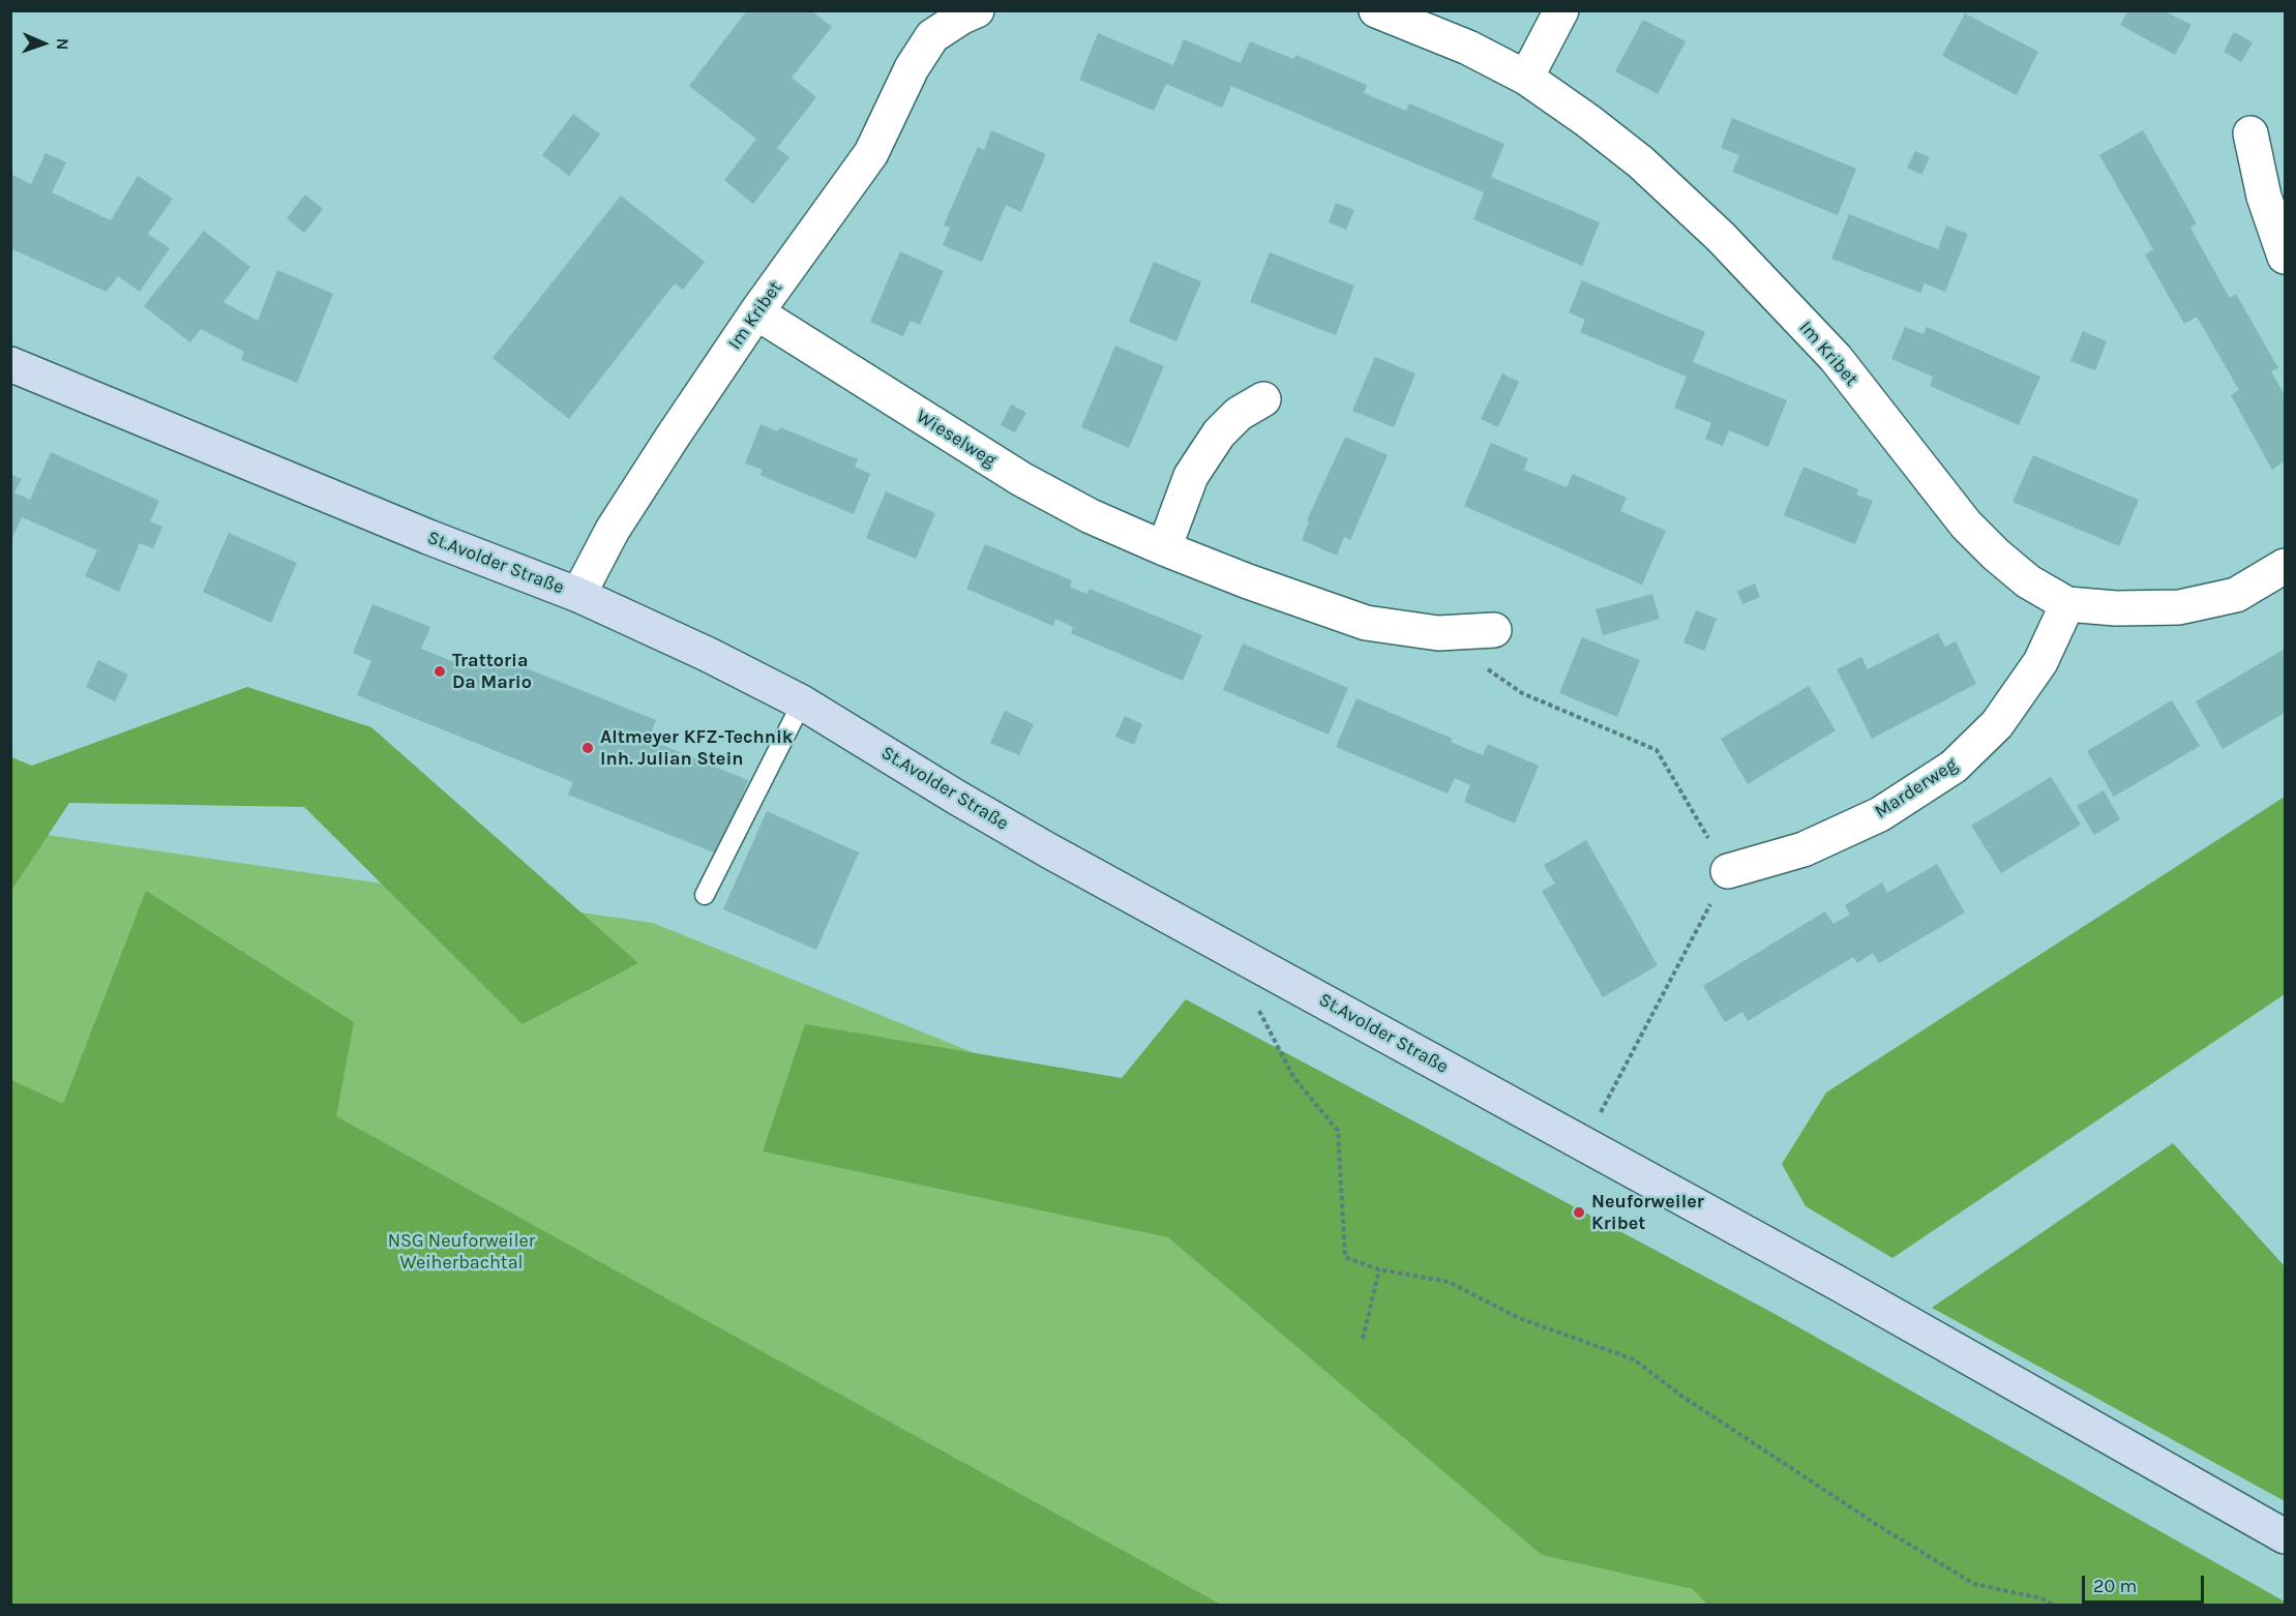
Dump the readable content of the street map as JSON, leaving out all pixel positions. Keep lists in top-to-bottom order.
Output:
{
  "streets": {
    "main road": ["St.Avolder Straße"],
    "street": ["Im Kribet", "Wieselweg", "Marderweg"]
  },
  "crossings": [
    ["Im Kribet", "Wieselweg"],
    ["Im Kribet", "St.Avolder Straße"],
    ["Im Kribet", "Marderweg"]
  ],
  "parks": ["NSG Neuforweiler Weiherbachtal"],
  "places": ["Trattoria Da Mario", "Altmeyer KFZ-Technik Inh. Julian Stein", "Neuforweiler Kribet"],
  "scale_bar": "20 m",
  "north": "right"
}
